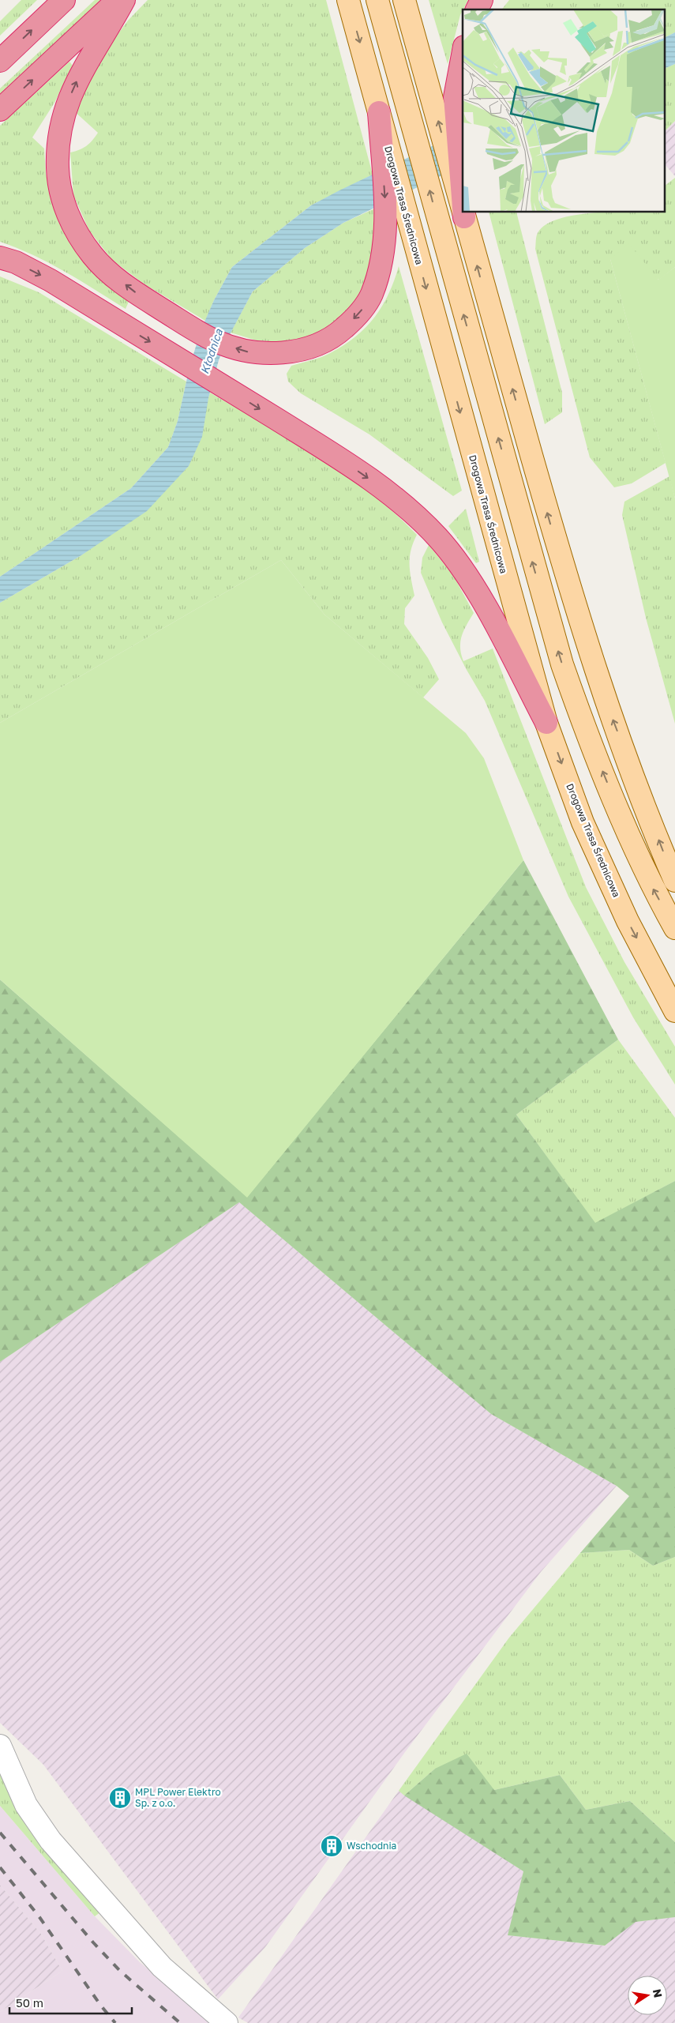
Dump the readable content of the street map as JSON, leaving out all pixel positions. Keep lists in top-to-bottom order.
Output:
{
  "streets": {
    "main road": ["Drogowa Trasa Średnicowa"]
  },
  "water": ["Kłodnica"],
  "places": {
    "building": ["MPL Power Elektro Sp. z o.o.", "Wschodnia"]
  },
  "scale_bar": "50 m",
  "north": "right"
}
